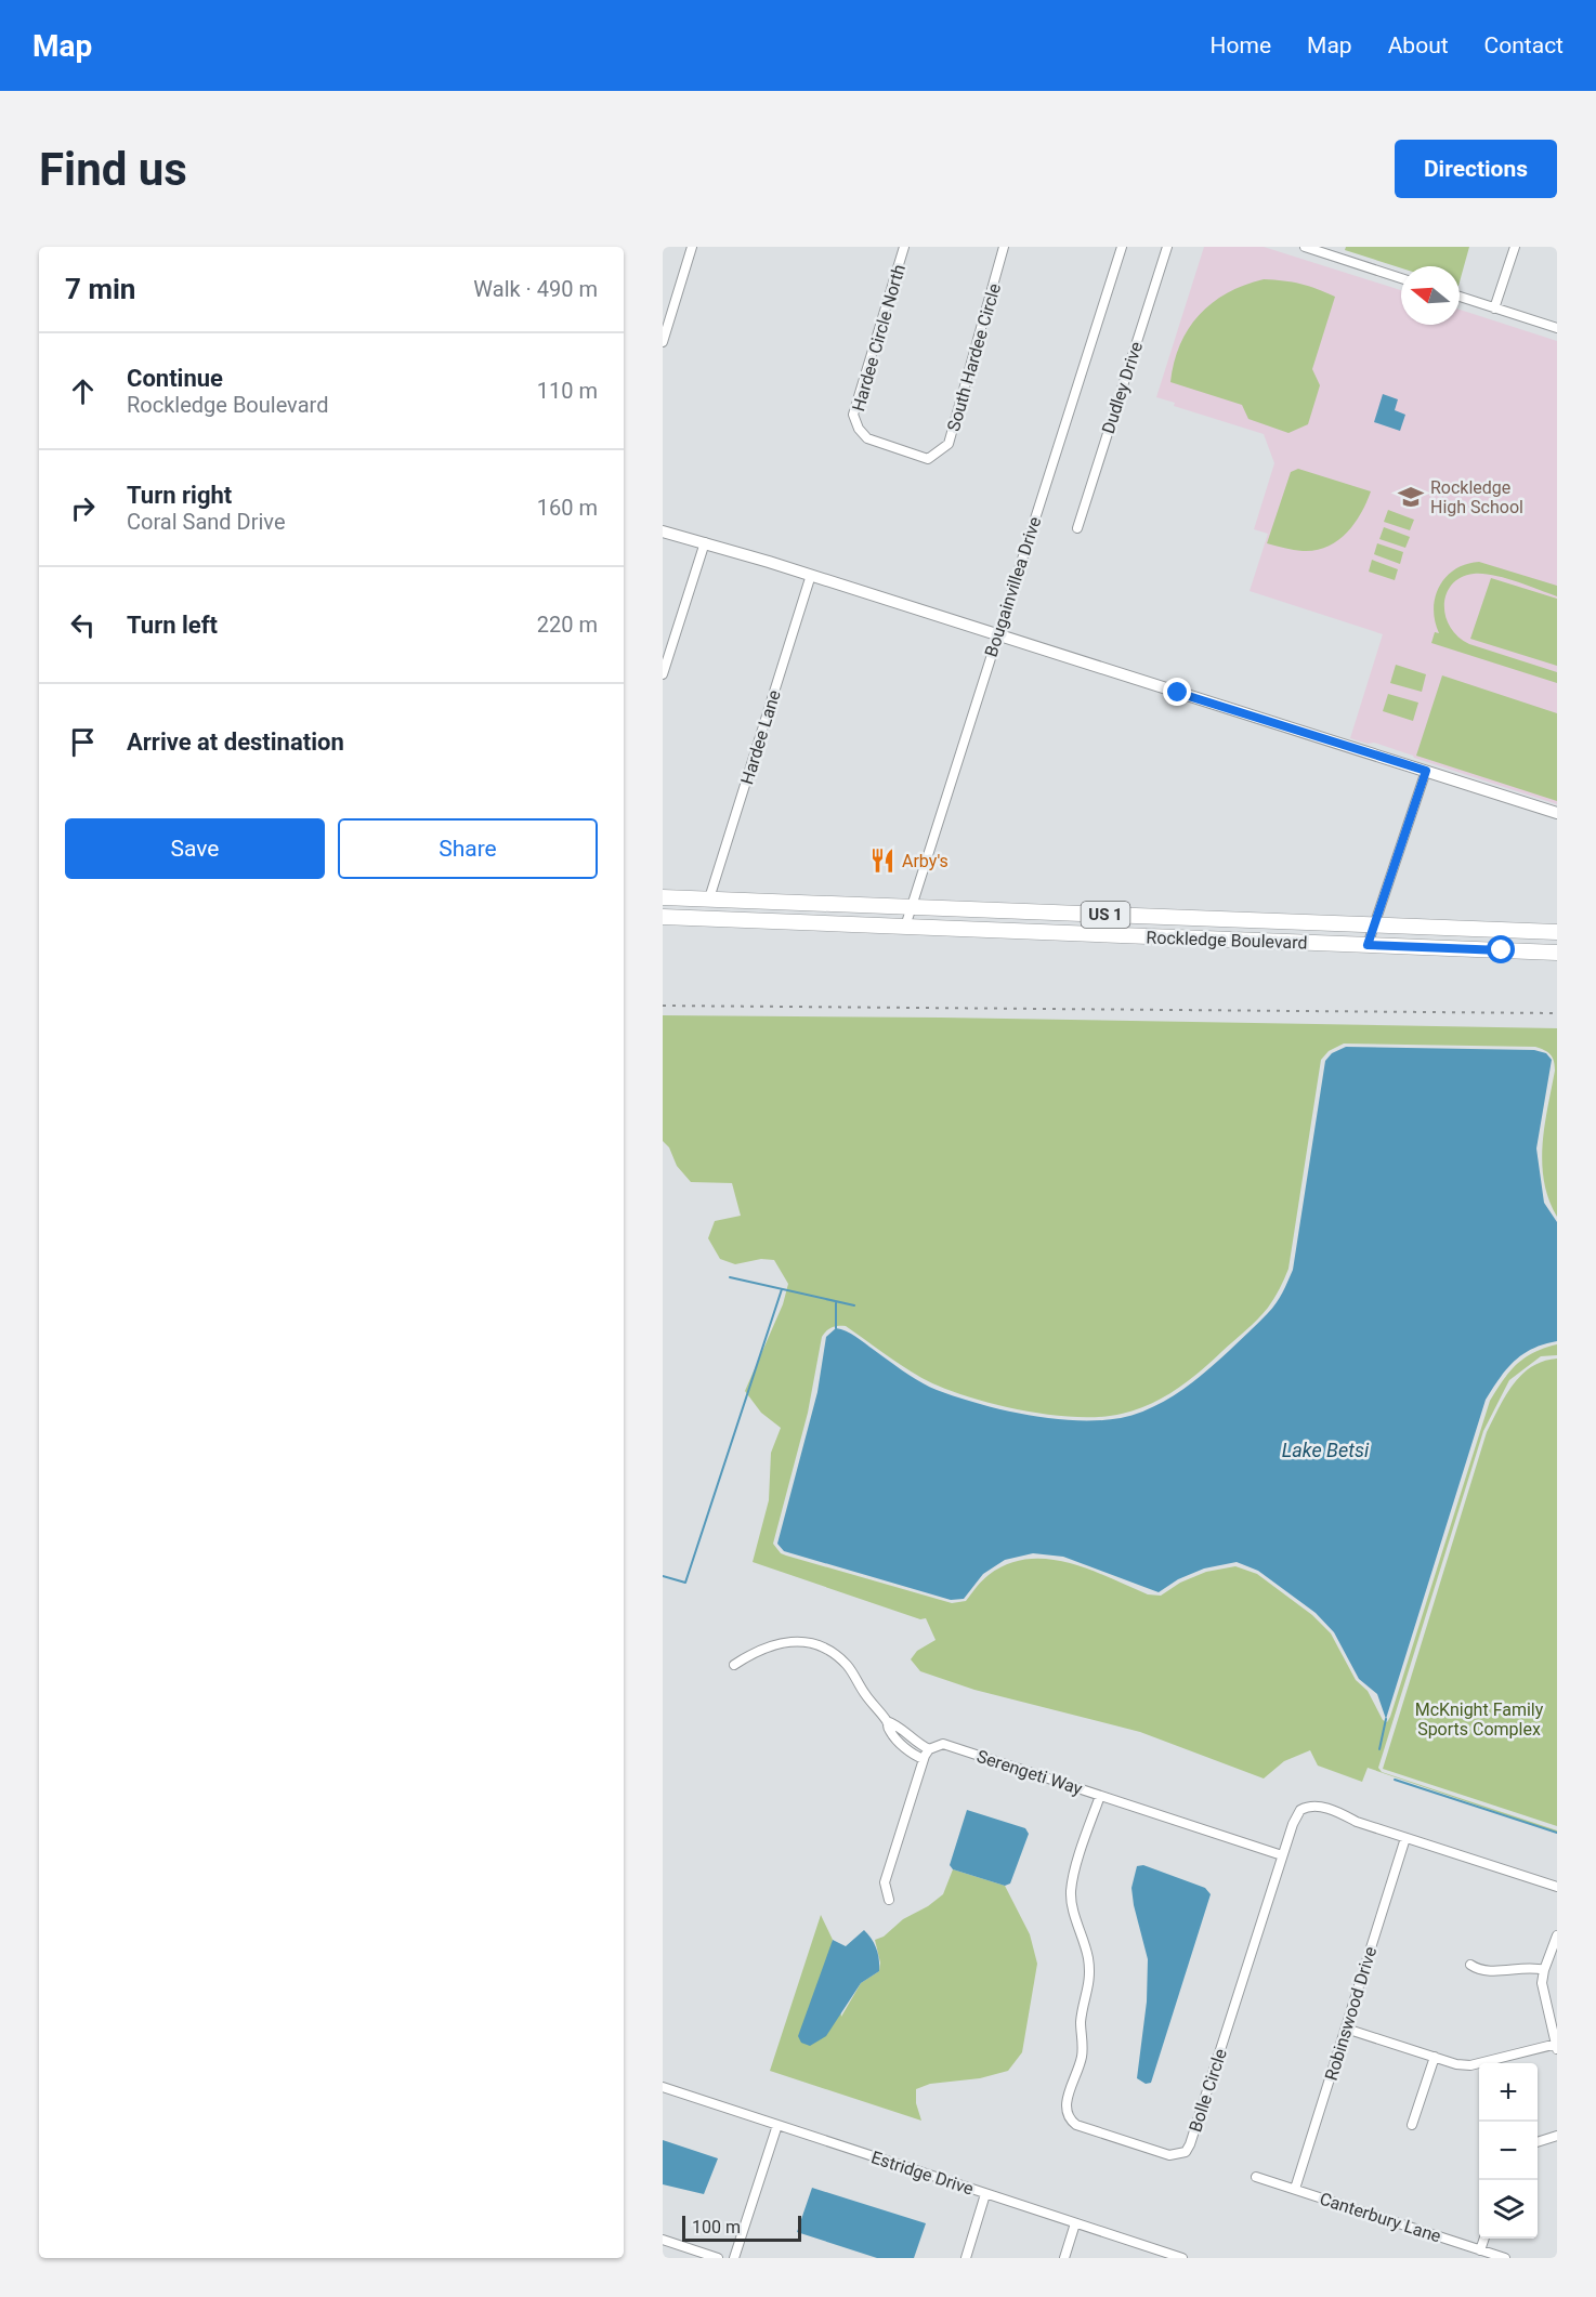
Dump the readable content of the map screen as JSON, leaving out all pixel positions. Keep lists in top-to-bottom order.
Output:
{
  "streets": {
    "main road": ["US 1", "Rockledge Boulevard"],
    "street": [
      "Hardee Circle North",
      "South Hardee Circle",
      "Dudley Drive",
      "Bougainvillea Drive",
      "Hardee Lane",
      "Serengeti Way",
      "Robinswood Drive",
      "Bolle Circle",
      "Estridge Drive",
      "Canterbury Lane"
    ]
  },
  "crossings": [
    ["Hardee Circle North", "South Hardee Circle"],
    ["Bougainvillea Drive", "Rockledge Boulevard"],
    ["Hardee Lane", "Rockledge Boulevard"],
    ["Serengeti Way", "Bolle Circle"],
    ["Robinswood Drive", "Bolle Circle"],
    ["Robinswood Drive", "Canterbury Lane"]
  ],
  "water": ["Lake Betsi"],
  "parks": ["McKnight Family Sports Complex"],
  "places": {
    "school or university": ["Rockledge High School"],
    "restaurant": ["Arby's"]
  },
  "scale_bar": "100 m",
  "north": "left",
  "page": {
    "header": "Map",
    "nav": [
      "Home",
      "Map",
      "About",
      "Contact"
    ],
    "buttons": [
      "Directions",
      ["Save", "Share"]
    ],
    "title": "Find us",
    "heading": ["7 min", "Walk · 490 m"],
    "list": [
      ["Continue", "Rockledge Boulevard", "110 m"],
      ["Turn right", "Coral Sand Drive", "160 m"],
      ["Turn left", "220 m"],
      "Arrive at destination"
    ],
    "map_buttons": ["+", "−"],
    "scale": "100 m"
  }
}
